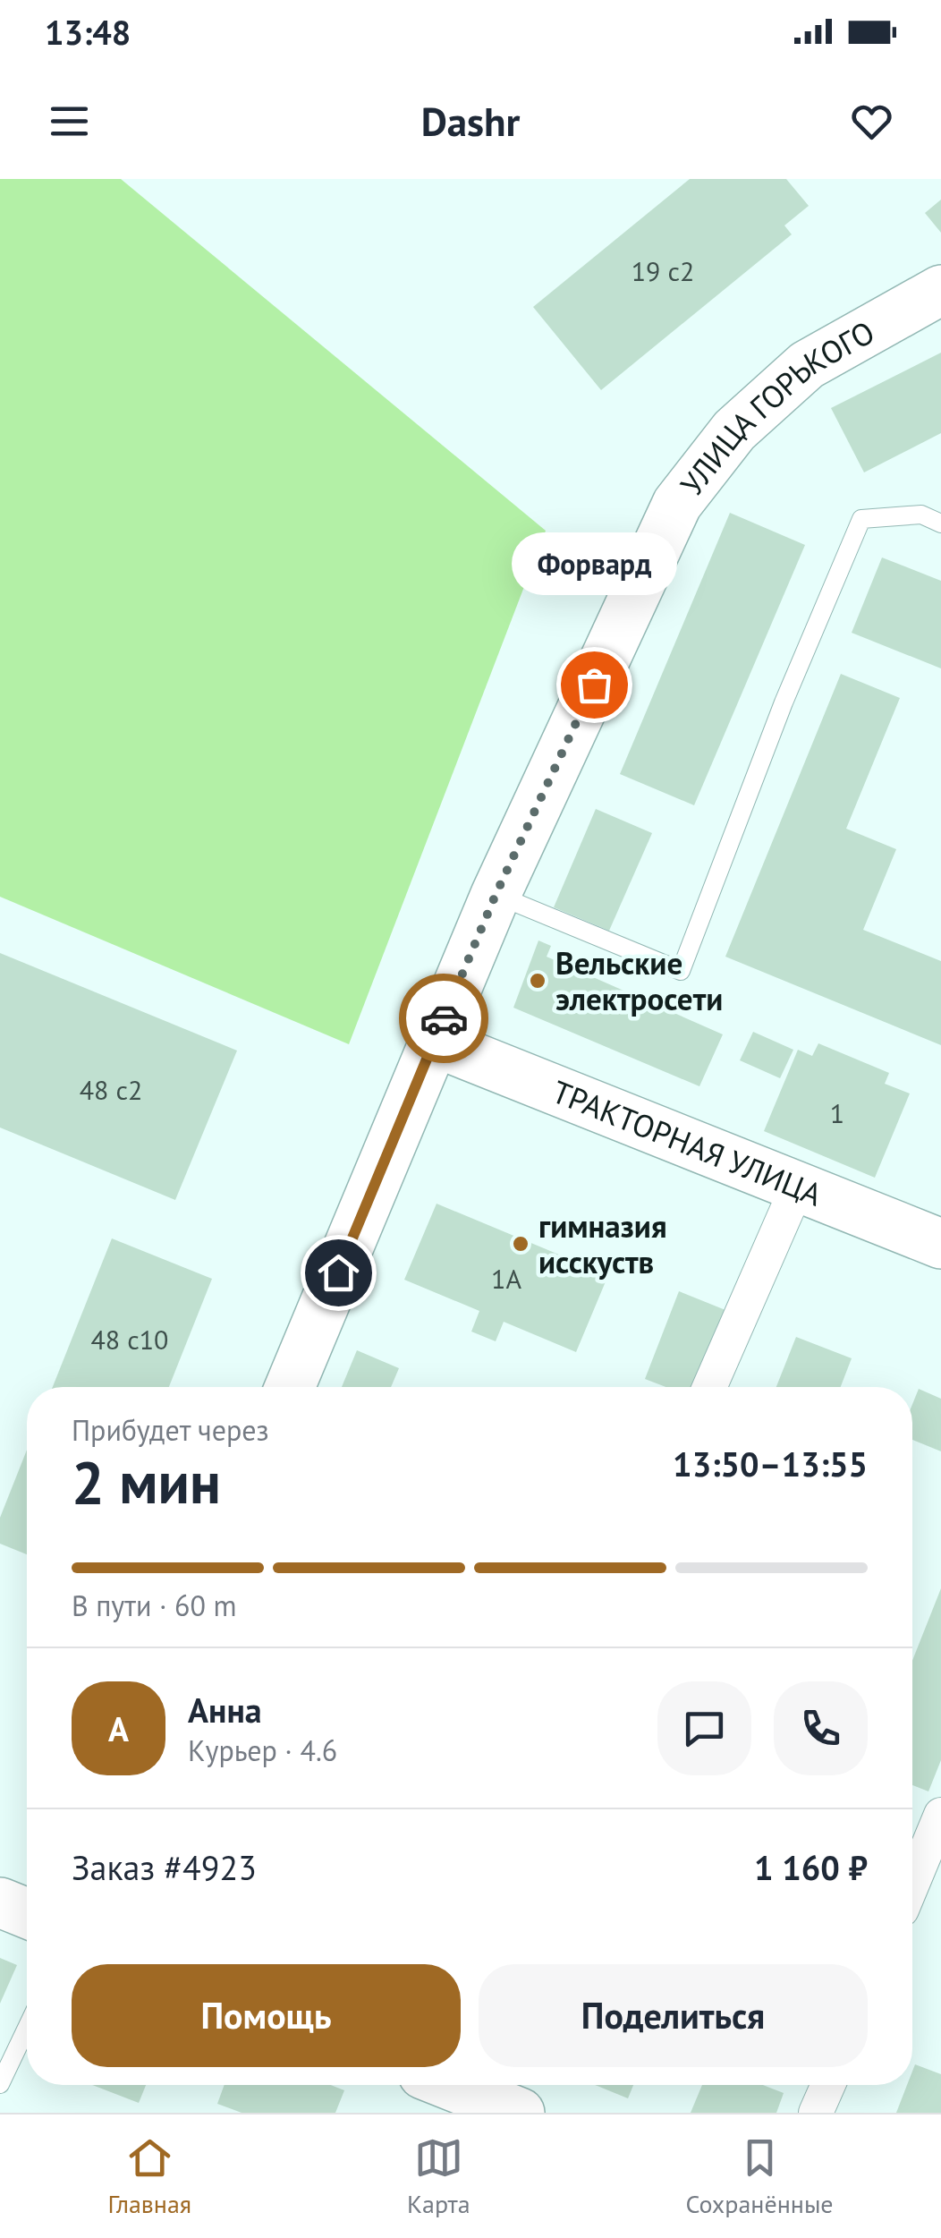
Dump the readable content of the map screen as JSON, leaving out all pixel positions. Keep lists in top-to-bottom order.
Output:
{
  "streets": {
    "street": ["УЛИЦА ГОРЬКОГО", "ТРАКТОРНАЯ УЛИЦА"]
  },
  "crossings": [
    ["УЛИЦА ГОРЬКОГО", "ТРАКТОРНАЯ УЛИЦА"]
  ],
  "places": ["Форвард", "Вельские электросети", "гимназия исскуств"],
  "house_numbers": [
    "19 с2",
    "48 с2",
    "1",
    "1А",
    "48 с10"
  ],
  "page": {
    "status": "13:48",
    "header": "Dashr",
    "bubble": "Форвард",
    "heading": ["2 мин", "Прибудет через", "13:50–13:55"],
    "panel": [
      "Анна",
      "Курьер · 4.6",
      "Заказ #4923",
      "1 160 ₽"
    ],
    "bar": "В пути · 60 m",
    "round": "А",
    "buttons": ["Помощь", "Поделиться"],
    "tabs": ["Главная", "Карта", "Сохранённые"]
  }
}
